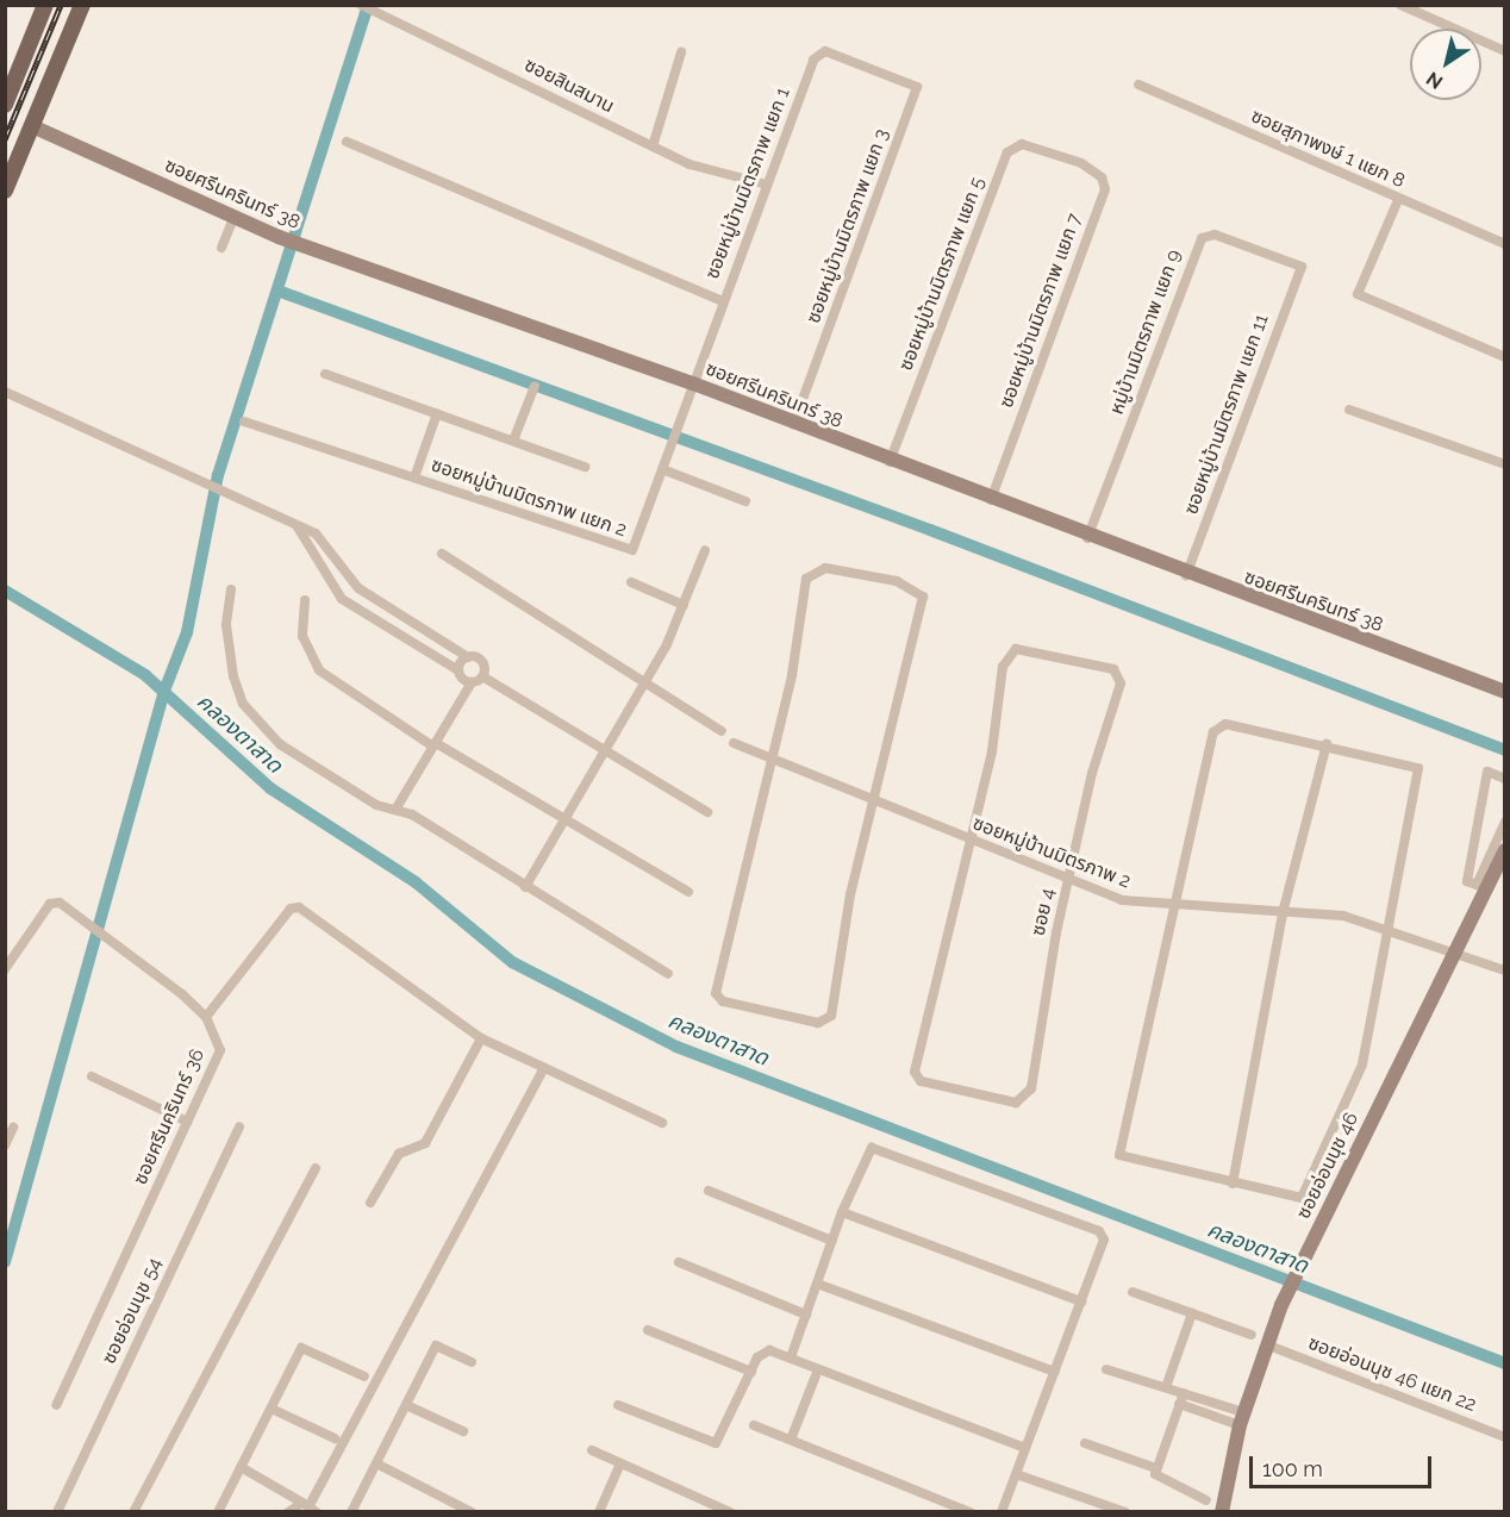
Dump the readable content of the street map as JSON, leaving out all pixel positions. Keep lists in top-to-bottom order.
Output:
{
  "streets": {
    "street": [
      "ซอยสินสมาน",
      "ซอยสุภาพงษ์ 1 แยก 8",
      "ซอยหมู่บ้านมิตรภาพ แยก 1",
      "ซอยศรีนครินทร์ 38",
      "ซอยหมู่บ้านมิตรภาพ แยก 3",
      "ซอยหมู่บ้านมิตรภาพ แยก 5",
      "ซอยหมู่บ้านมิตรภาพ แยก 7",
      "หมู่บ้านมิตรภาพ แยก 9",
      "ซอยหมู่บ้านมิตรภาพ แยก 11",
      "ซอยหมู่บ้านมิตรภาพ แยก 2",
      "ซอยหมู่บ้านมิตรภาพ 2",
      "ซอย 4",
      "ซอยศรีนครินทร์ 36",
      "ซอยอ่อนนุช 46",
      "ซอยอ่อนนุช 54",
      "ซอยอ่อนนุช 46 แยก 22"
    ]
  },
  "crossings": [
    ["ซอยสินสมาน", "ซอยหมู่บ้านมิตรภาพ แยก 1"],
    ["ซอยหมู่บ้านมิตรภาพ แยก 1", "ซอยศรีนครินทร์ 38"],
    ["ซอยหมู่บ้านมิตรภาพ แยก 1", "ซอยหมู่บ้านมิตรภาพ แยก 3"],
    ["ซอยหมู่บ้านมิตรภาพ แยก 1", "ซอยหมู่บ้านมิตรภาพ แยก 2"],
    ["ซอยศรีนครินทร์ 38", "ซอยหมู่บ้านมิตรภาพ แยก 3"],
    ["ซอยศรีนครินทร์ 38", "ซอยหมู่บ้านมิตรภาพ แยก 5"],
    ["ซอยศรีนครินทร์ 38", "ซอยหมู่บ้านมิตรภาพ แยก 7"],
    ["ซอยศรีนครินทร์ 38", "หมู่บ้านมิตรภาพ แยก 9"],
    ["ซอยศรีนครินทร์ 38", "ซอยหมู่บ้านมิตรภาพ แยก 11"],
    ["ซอยศรีนครินทร์ 38", "ซอยหมู่บ้านมิตรภาพ แยก 2"],
    ["ซอยหมู่บ้านมิตรภาพ แยก 5", "ซอยหมู่บ้านมิตรภาพ แยก 7"],
    ["หมู่บ้านมิตรภาพ แยก 9", "ซอยหมู่บ้านมิตรภาพ แยก 11"],
    ["ซอยหมู่บ้านมิตรภาพ 2", "ซอย 4"],
    ["ซอยหมู่บ้านมิตรภาพ 2", "ซอยอ่อนนุช 46"],
    ["ซอยอ่อนนุช 46", "ซอยอ่อนนุช 46 แยก 22"]
  ],
  "water": ["คลองตาสาด"],
  "scale_bar": "100 m",
  "north": "bottom left"
}
